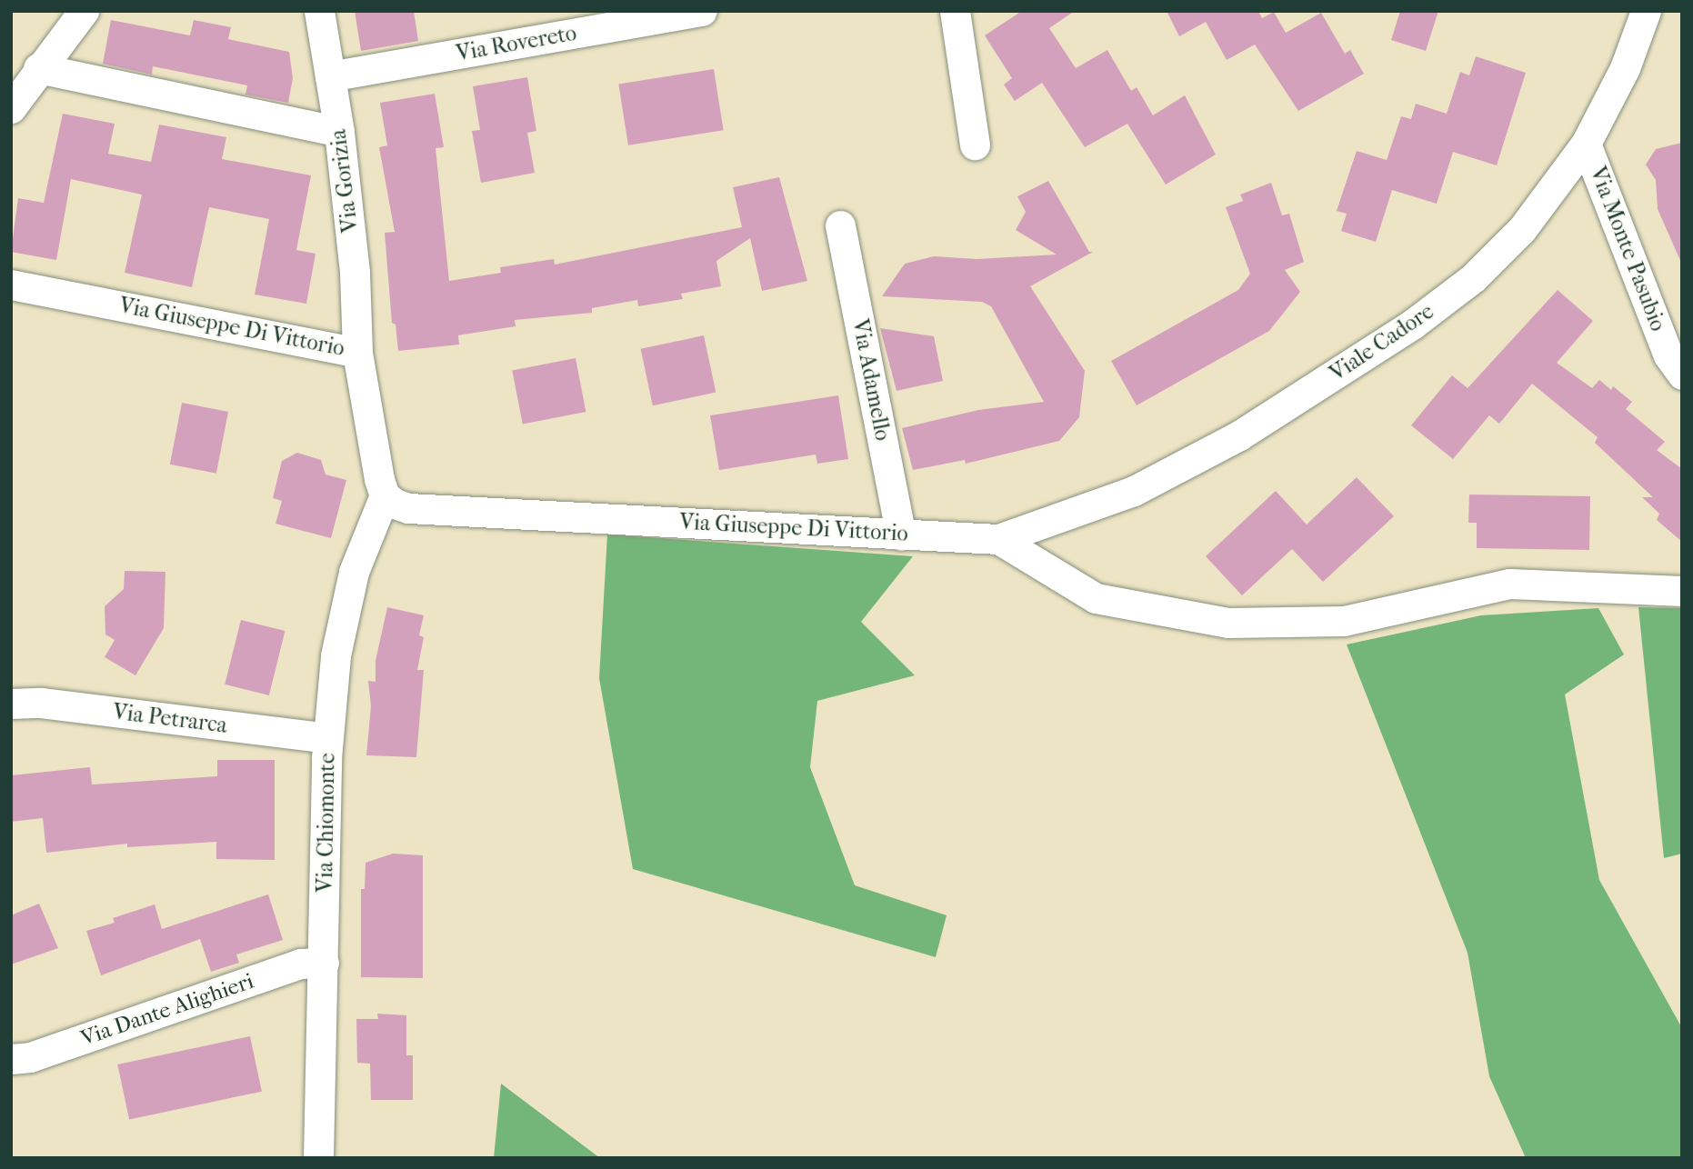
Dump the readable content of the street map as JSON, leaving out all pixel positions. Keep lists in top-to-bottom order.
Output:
{
  "streets": {
    "street": [
      "Via Rovereto",
      "Via Gorizia",
      "Via Monte Pasubio",
      "Via Giuseppe Di Vittorio",
      "Viale Cadore",
      "Via Adamello",
      "Via Petrarca",
      "Via Chiomonte",
      "Via Dante Alighieri"
    ]
  },
  "crossings": [
    ["Via Rovereto", "Via Gorizia"],
    ["Via Gorizia", "Via Giuseppe Di Vittorio"],
    ["Via Monte Pasubio", "Viale Cadore"],
    ["Via Giuseppe Di Vittorio", "Viale Cadore"],
    ["Via Giuseppe Di Vittorio", "Via Adamello"],
    ["Via Giuseppe Di Vittorio", "Via Chiomonte"],
    ["Via Petrarca", "Via Chiomonte"],
    ["Via Chiomonte", "Via Dante Alighieri"]
  ]
}
